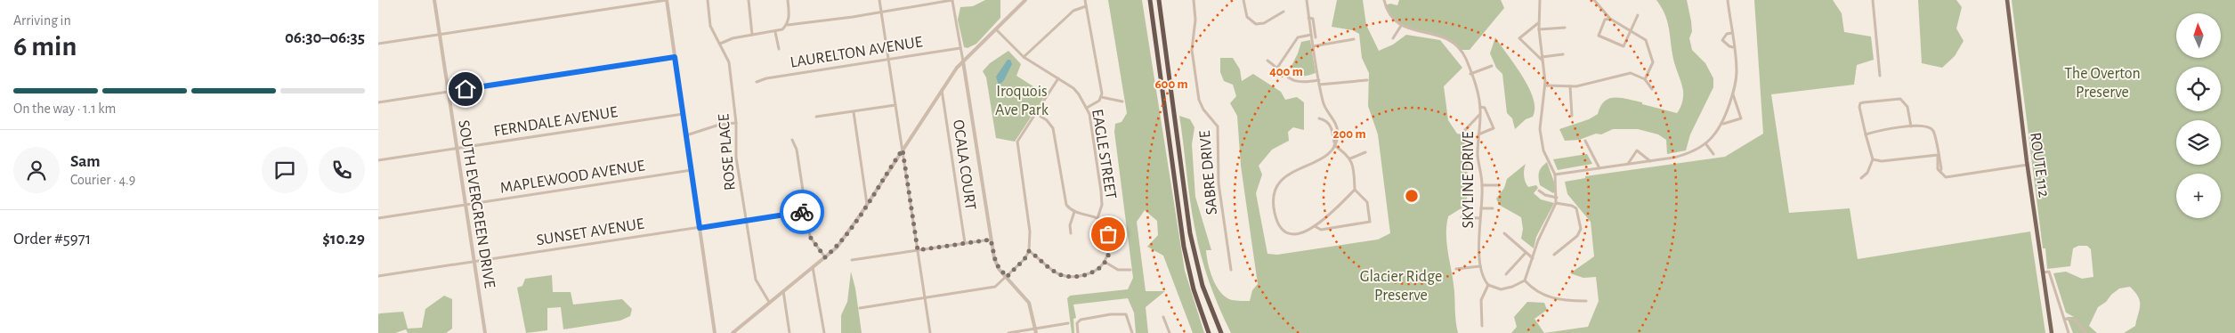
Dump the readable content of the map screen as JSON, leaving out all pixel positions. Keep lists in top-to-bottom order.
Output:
{
  "streets": {
    "main road": ["ROUTE 112"],
    "street": [
      "LAURELTON AVENUE",
      "FERNDALE AVENUE",
      "ROSE PLACE",
      "EAGLE STREET",
      "OCALA COURT",
      "SABRE DRIVE",
      "MAPLEWOOD AVENUE",
      "SKYLINE DRIVE",
      "SOUTH EVERGREEN DRIVE",
      "SUNSET AVENUE"
    ]
  },
  "crossings": [
    ["FERNDALE AVENUE", "SOUTH EVERGREEN DRIVE"],
    ["ROSE PLACE", "SUNSET AVENUE"],
    ["MAPLEWOOD AVENUE", "SOUTH EVERGREEN DRIVE"],
    ["SOUTH EVERGREEN DRIVE", "SUNSET AVENUE"]
  ],
  "parks": ["The Overton Preserve", "Iroquois Ave Park", "Glacier Ridge Preserve"],
  "north": "top",
  "page": {
    "heading": ["6 min", "Arriving in", "06:30–06:35"],
    "panel": [
      "Sam",
      "Courier · 4.9",
      "Order #5971",
      "$10.29"
    ],
    "map_buttons": "+",
    "bar": "On the way · 1.1 km"
  },
  "rings": ["400 m", "600 m", "200 m"]
}
